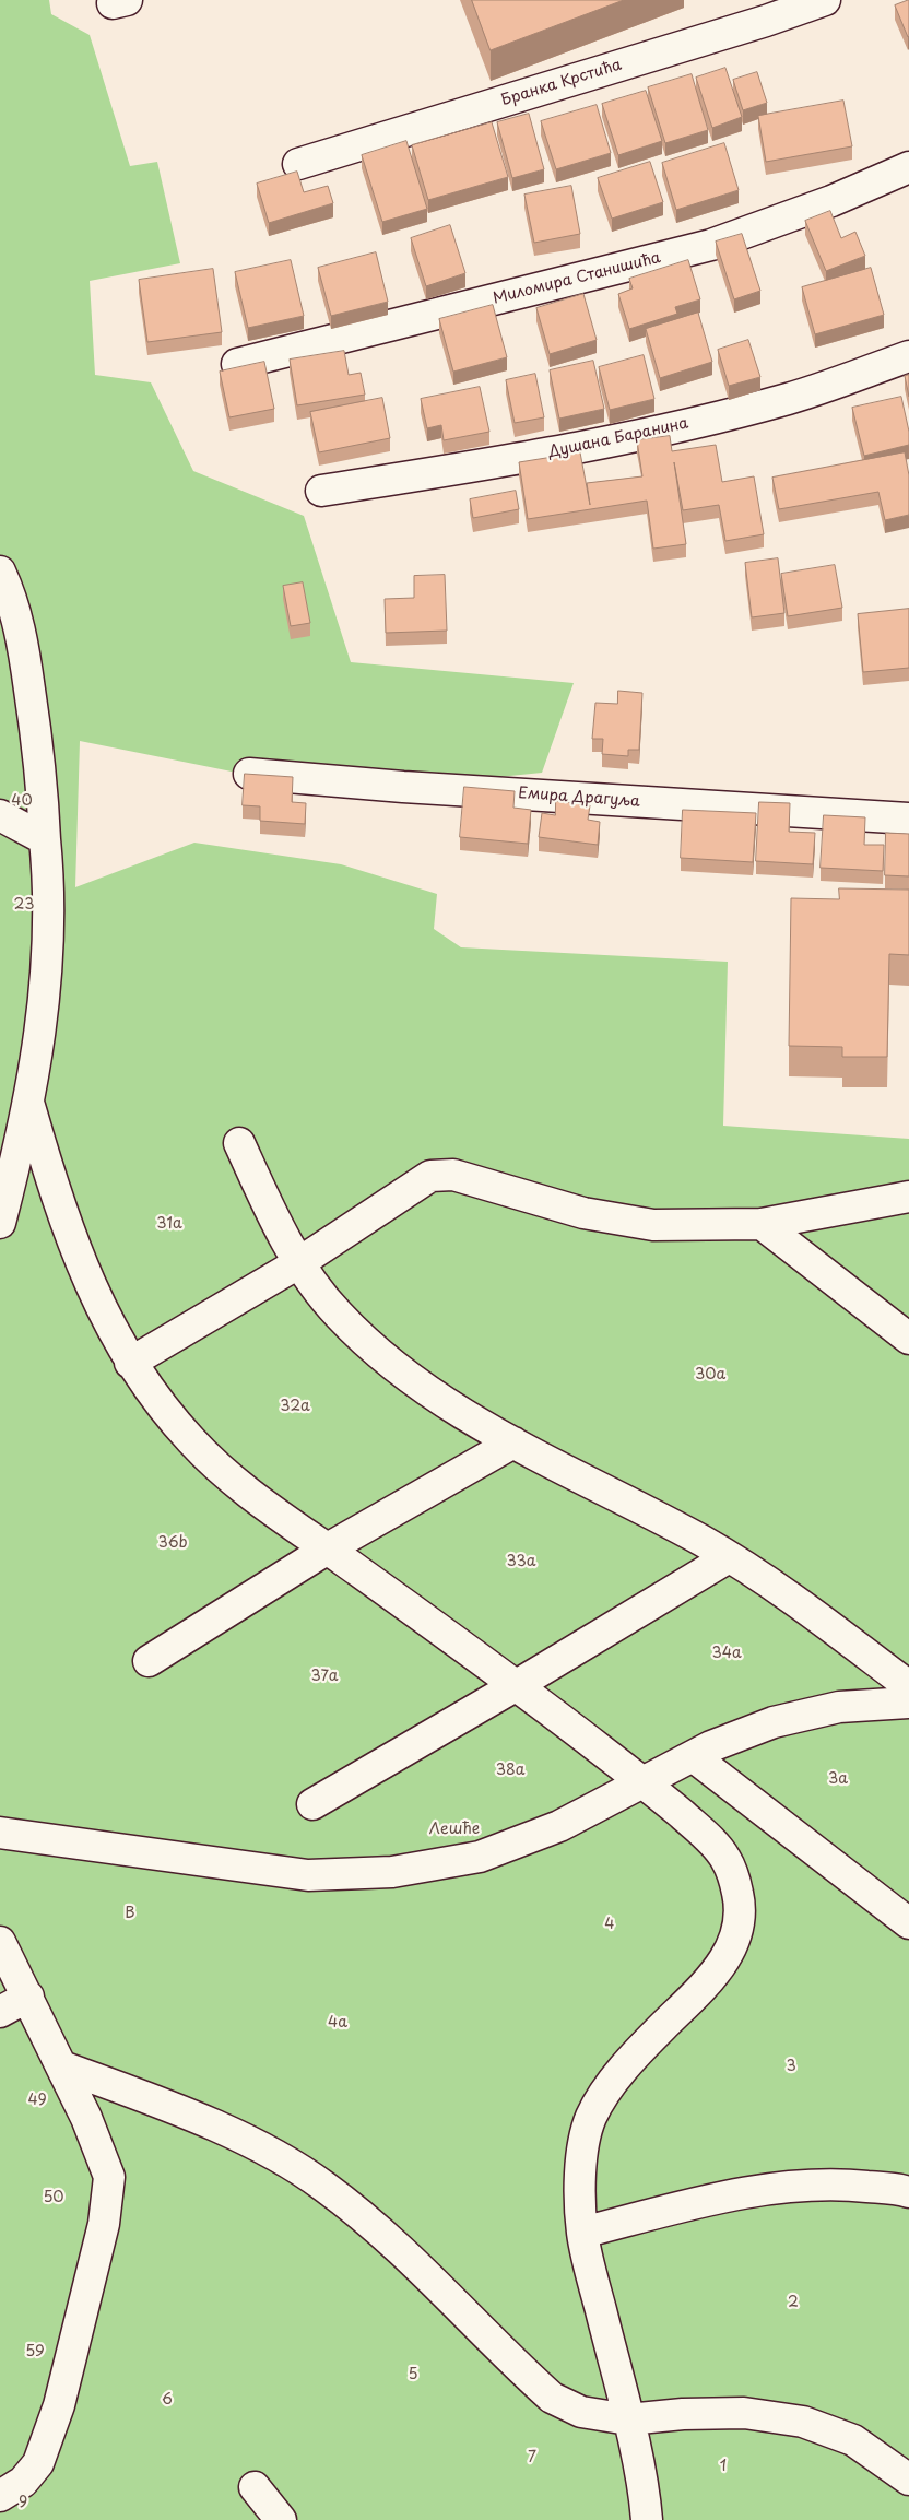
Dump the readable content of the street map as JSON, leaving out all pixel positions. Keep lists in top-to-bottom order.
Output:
{
  "streets": {
    "street": [
      "Бранка Крстића",
      "Миломира Станишића",
      "Душана Баранина",
      "Емира Драгуља"
    ]
  },
  "parks": [
    "40",
    "23",
    "31a",
    "30a",
    "32a",
    "36b",
    "33a",
    "34a",
    "37a",
    "38a",
    "3a",
    "Лешће",
    "B",
    "4",
    "4a",
    "3",
    "49",
    "50",
    "2",
    "59",
    "5",
    "6",
    "7",
    "1",
    "9"
  ]
}
